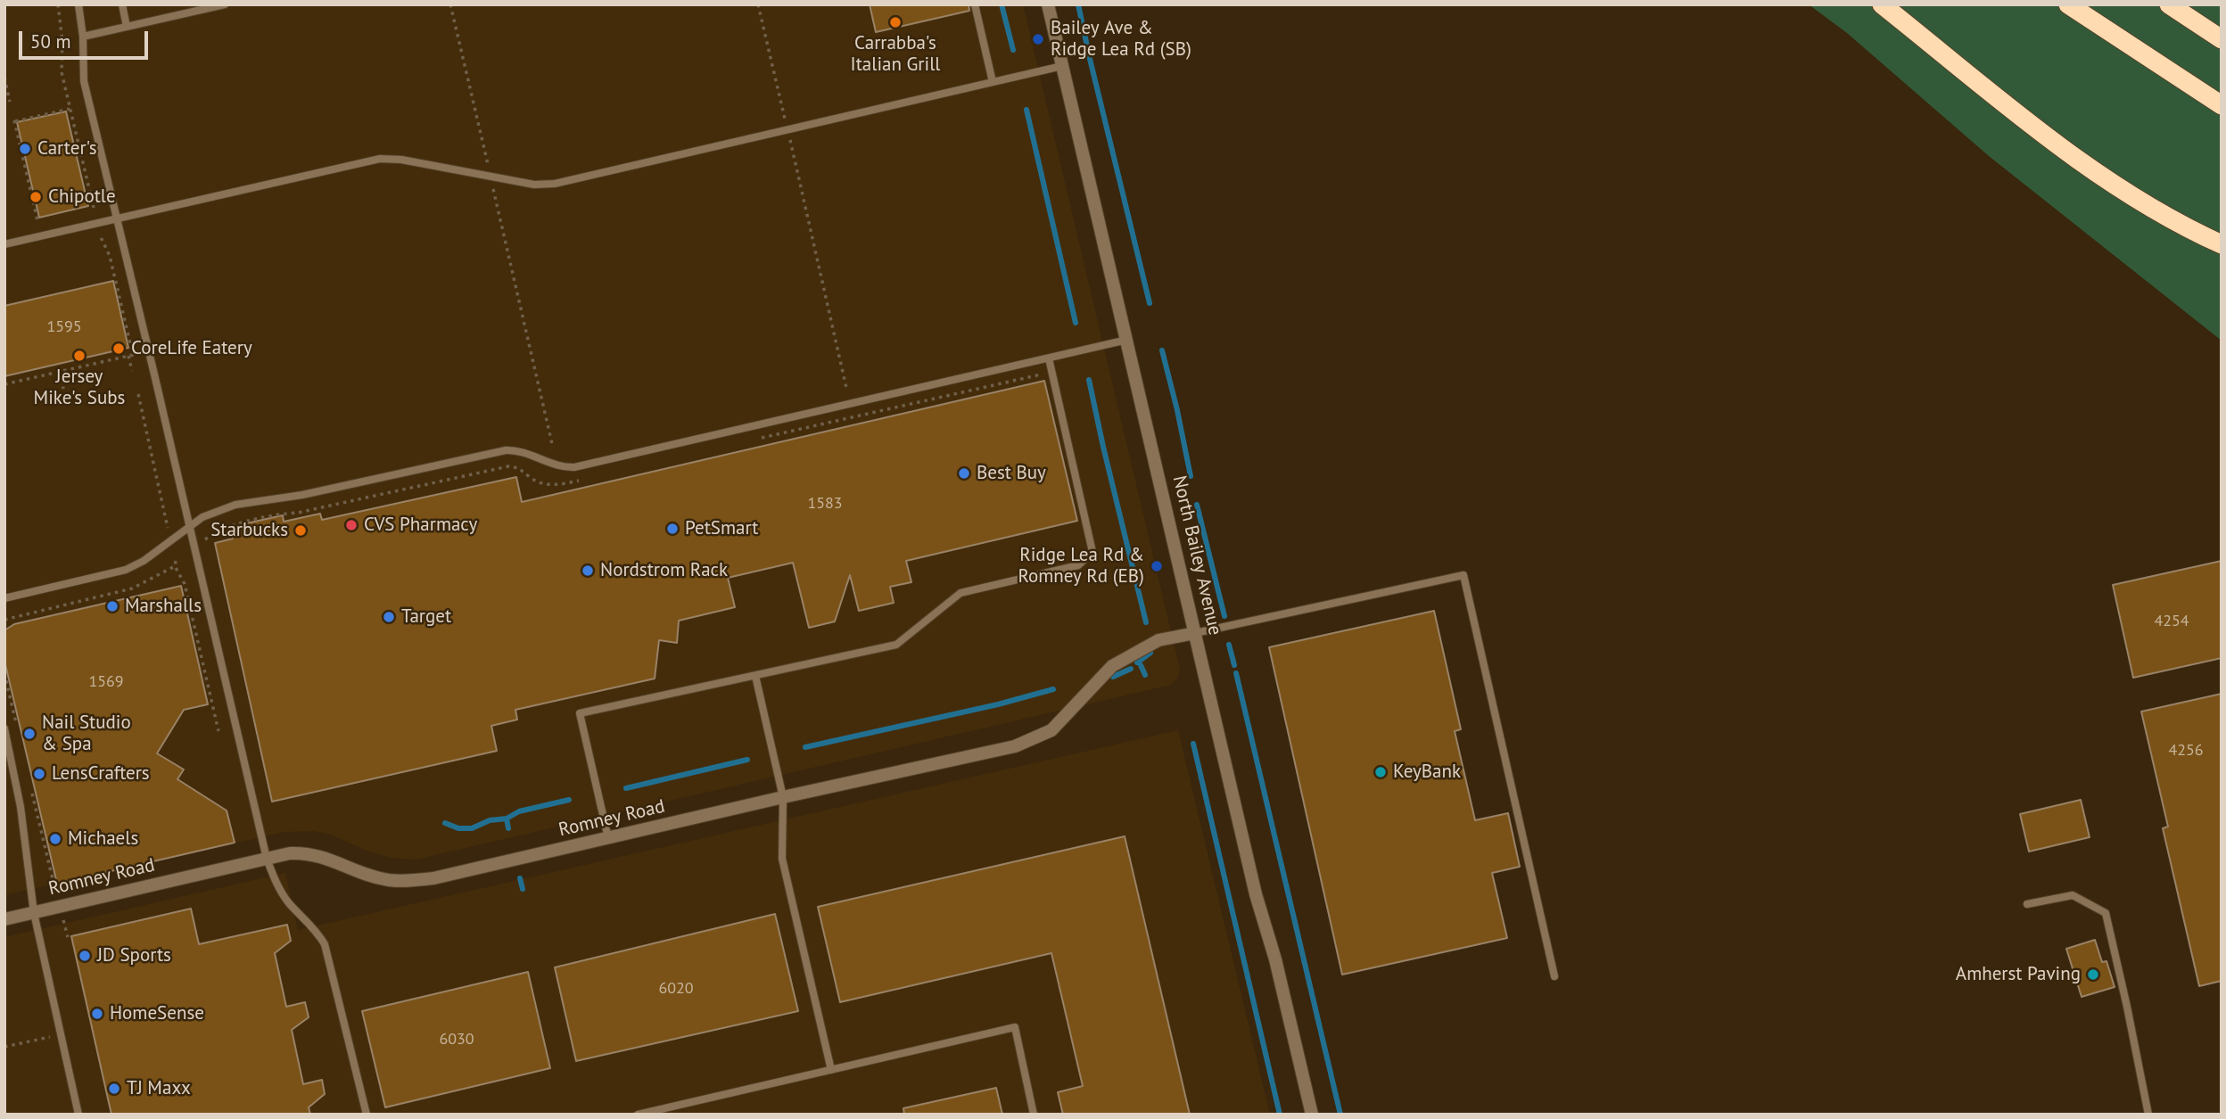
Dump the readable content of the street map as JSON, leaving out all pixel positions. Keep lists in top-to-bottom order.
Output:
{
  "streets": {
    "street": ["North Bailey Avenue", "Romney Road"]
  },
  "crossings": [
    ["North Bailey Avenue", "Romney Road"]
  ],
  "places": [
    "Carrabba's Italian Grill",
    "Bailey Ave & Ridge Lea Rd (SB)",
    "Carter's",
    "Chipotle",
    "CoreLife Eatery",
    "Jersey Mike's Subs",
    "Best Buy",
    "CVS Pharmacy",
    "PetSmart",
    "Starbucks",
    "Ridge Lea Rd & Romney Rd (EB)",
    "Nordstrom Rack",
    "Marshalls",
    "Target",
    "Nail Studio & Spa",
    "KeyBank",
    "LensCrafters",
    "Michaels",
    "JD Sports",
    "Amherst Paving",
    "HomeSense",
    "TJ Maxx"
  ],
  "house_numbers": [
    "1595",
    "1583",
    "4254",
    "1569",
    "4256",
    "6020",
    "6030"
  ],
  "scale_bar": "50 m"
}
